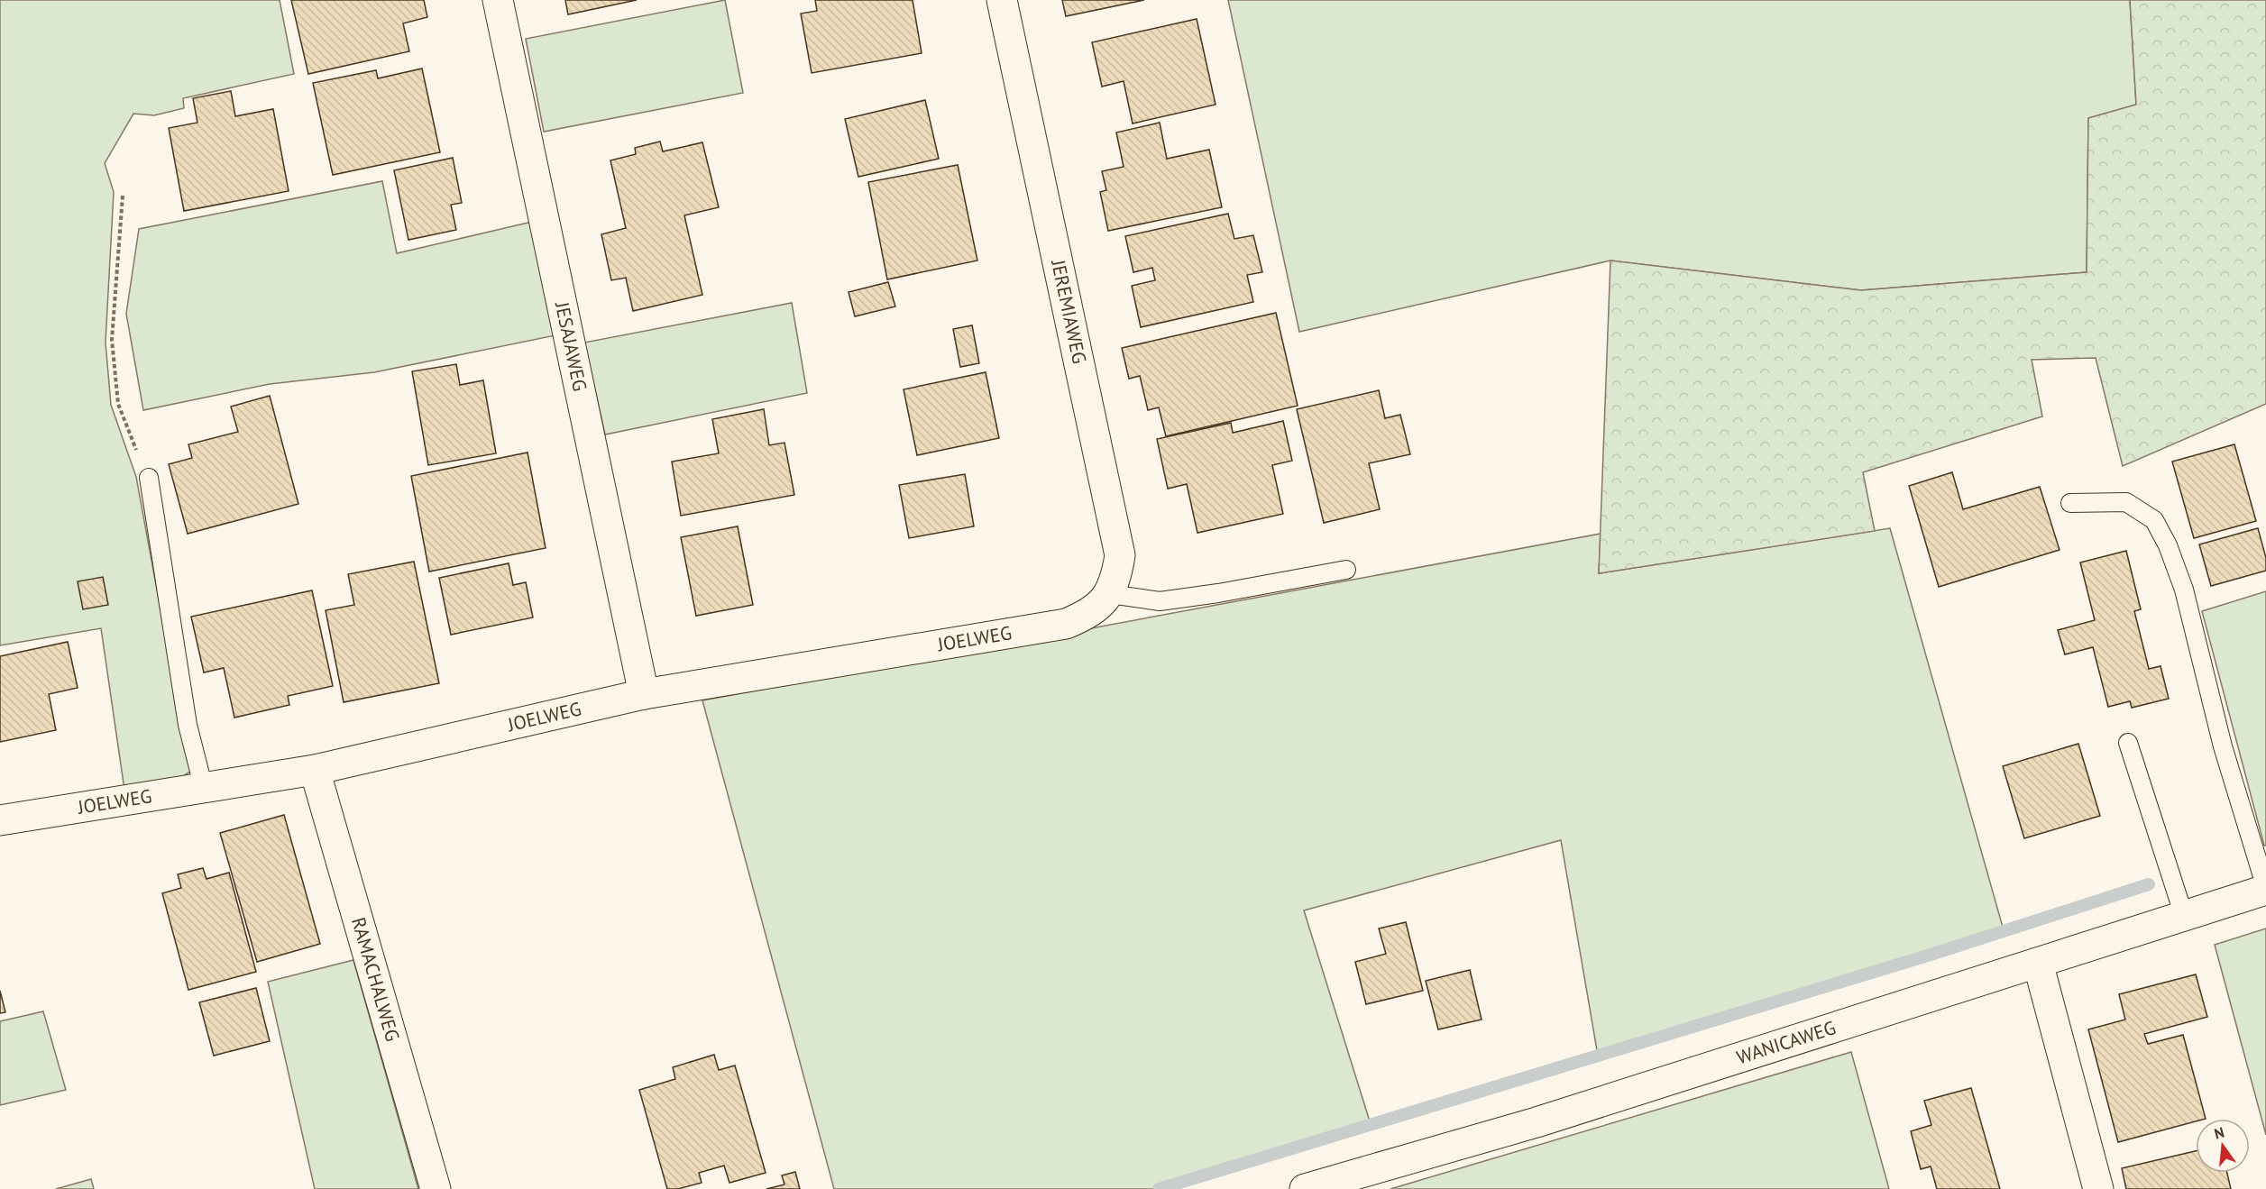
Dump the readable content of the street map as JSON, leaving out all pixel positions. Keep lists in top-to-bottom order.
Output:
{
  "streets": {
    "street": [
      "JEREMIAWEG",
      "JESAJAWEG",
      "JOELWEG",
      "RAMACHALWEG",
      "WANICAWEG"
    ]
  },
  "crossings": [
    ["JEREMIAWEG", "JOELWEG"],
    ["JESAJAWEG", "JOELWEG"],
    ["JOELWEG", "RAMACHALWEG"]
  ],
  "north": "top"
}
